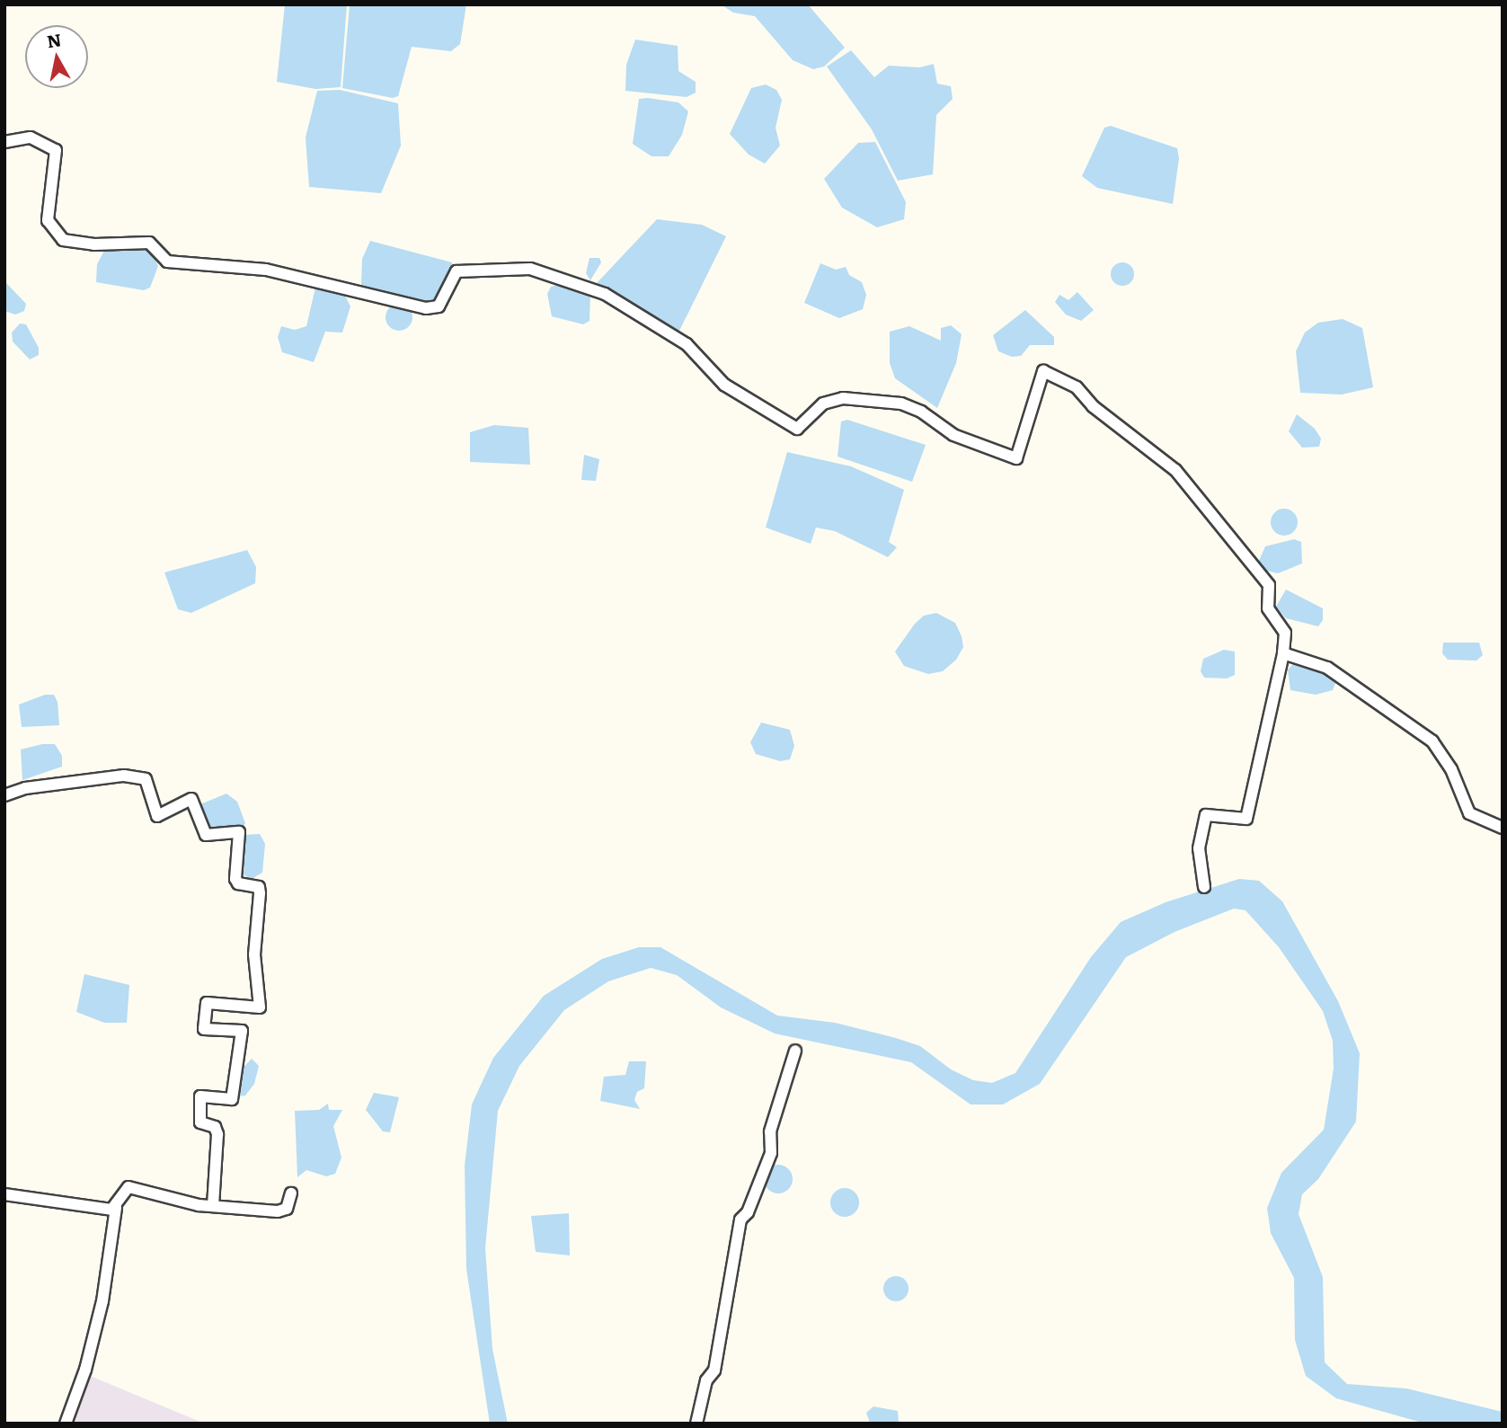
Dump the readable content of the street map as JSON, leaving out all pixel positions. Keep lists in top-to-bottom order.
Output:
{
  "north": "top"
}
